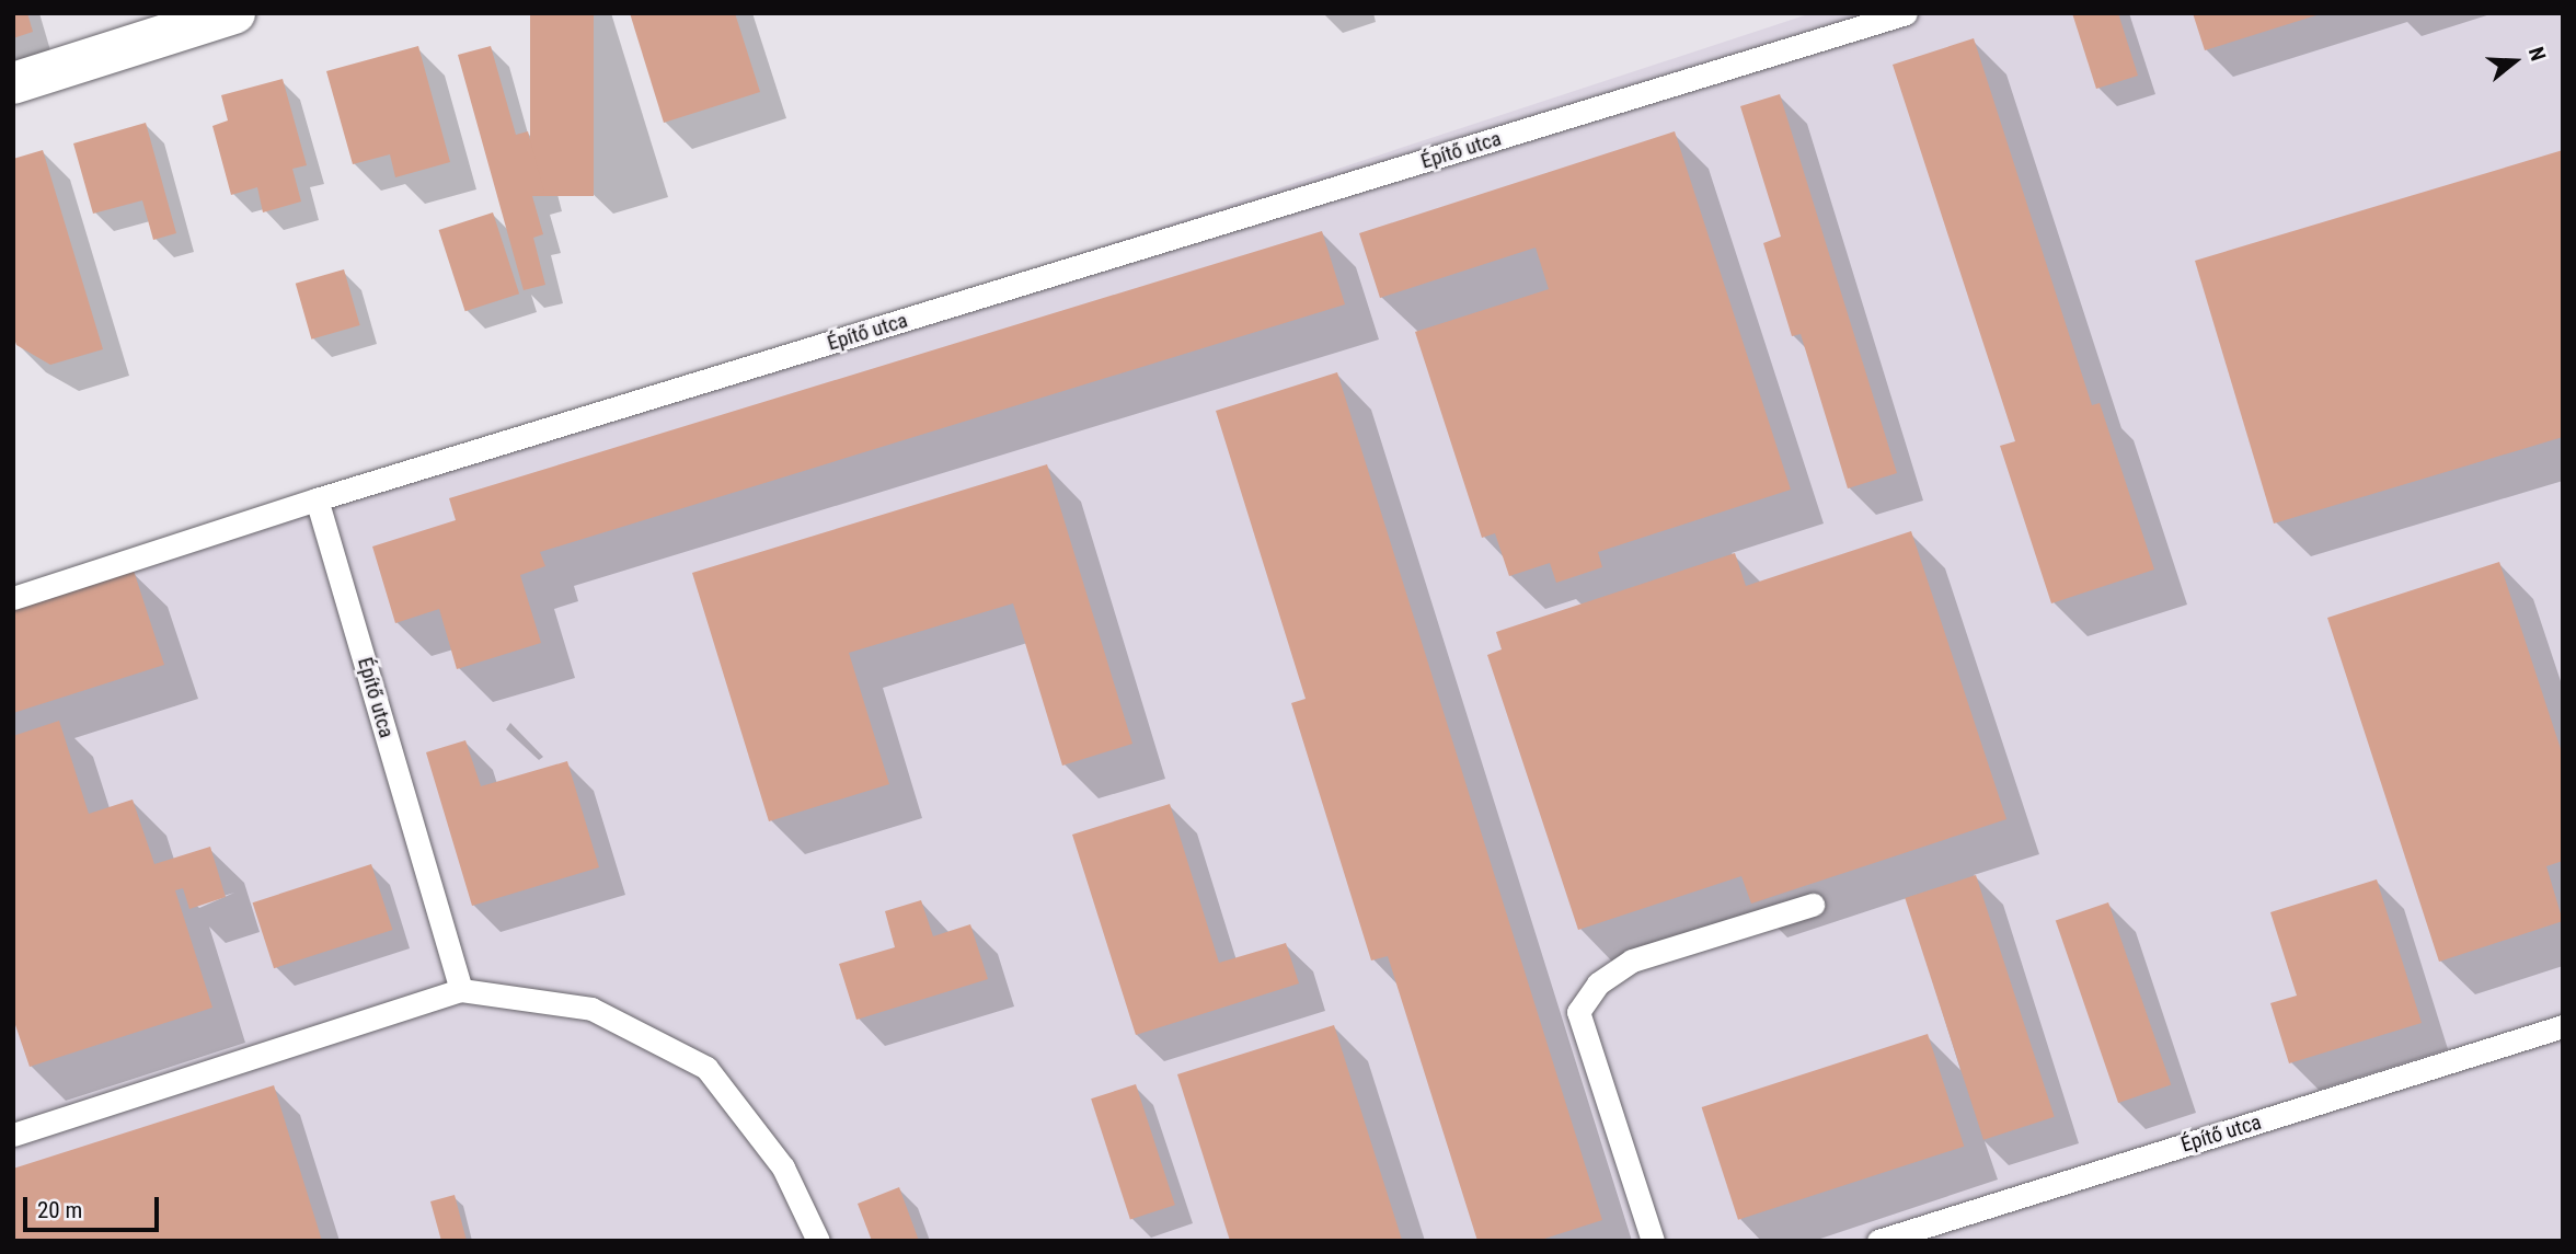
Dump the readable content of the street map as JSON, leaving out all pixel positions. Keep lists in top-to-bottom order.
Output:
{
  "streets": {
    "lane": ["Építő utca"]
  },
  "scale_bar": "20 m",
  "north": "right"
}
